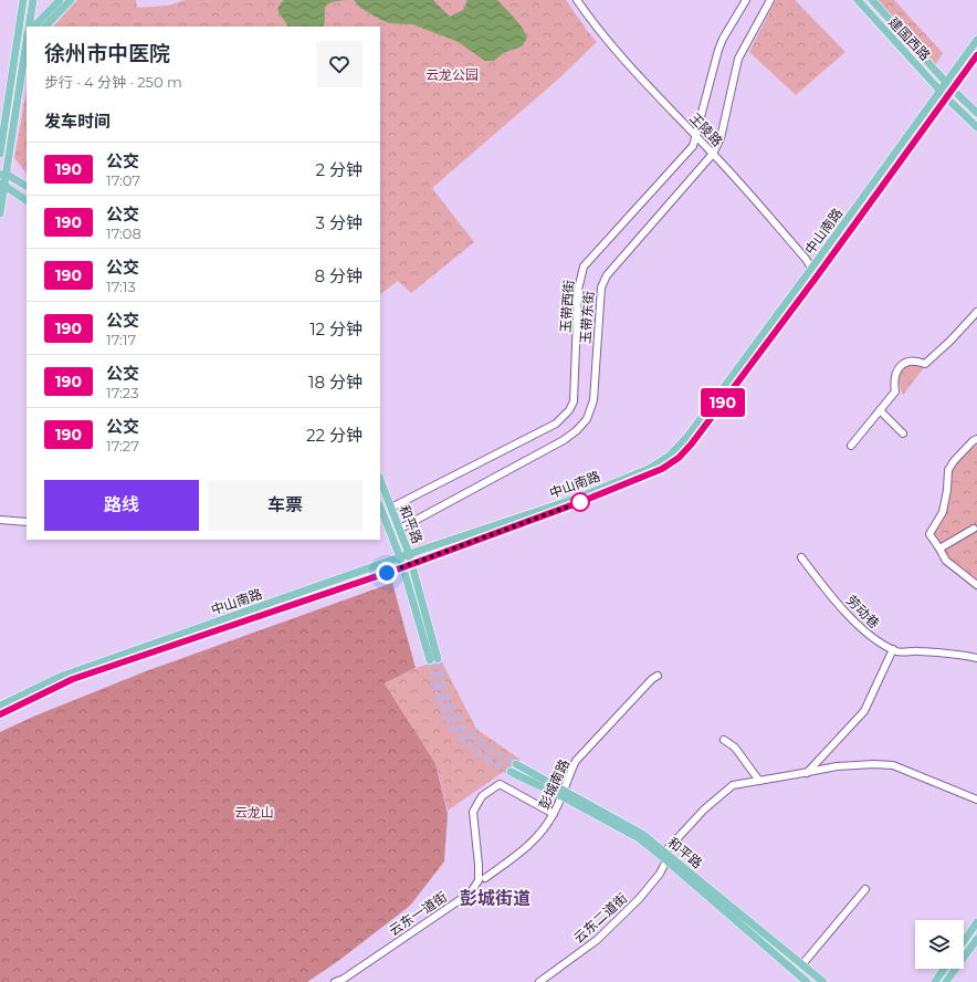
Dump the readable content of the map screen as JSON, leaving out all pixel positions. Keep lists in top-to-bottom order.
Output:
{
  "streets": {
    "main road": ["建国西路", "中山南路", "和平路"],
    "street": [
      "王陵路",
      "玉带西街",
      "玉带东街",
      "劳动巷",
      "彭城南路",
      "云东一道街",
      "云东二道街"
    ]
  },
  "crossings": [
    ["建国西路", "中山南路"],
    ["王陵路", "中山南路"],
    ["王陵路", "玉带西街"],
    ["王陵路", "玉带东街"],
    ["中山南路", "和平路"],
    ["玉带西街", "和平路"],
    ["玉带东街", "和平路"],
    ["和平路", "彭城南路"],
    ["和平路", "云东二道街"],
    ["彭城南路", "云东一道街"]
  ],
  "districts": ["彭城街道"],
  "parks": ["云龙公园", "云龙山"],
  "lines": ["bus line 190"],
  "page": {
    "on_map": "190",
    "heading": [
      ["徐州市中医院", "步行 · 4 分钟 · 250 m"],
      "发车时间"
    ],
    "list": [
      {
        "mark": "190",
        "name": "公交",
        "note": "17:07",
        "value": "2 分钟"
      },
      {
        "mark": "190",
        "name": "公交",
        "note": "17:08",
        "value": "3 分钟"
      },
      {
        "mark": "190",
        "name": "公交",
        "note": "17:13",
        "value": "8 分钟"
      },
      {
        "mark": "190",
        "name": "公交",
        "note": "17:17",
        "value": "12 分钟"
      },
      {
        "mark": "190",
        "name": "公交",
        "note": "17:23",
        "value": "18 分钟"
      },
      {
        "mark": "190",
        "name": "公交",
        "note": "17:27",
        "value": "22 分钟"
      }
    ],
    "buttons": ["路线", "车票"]
  }
}
